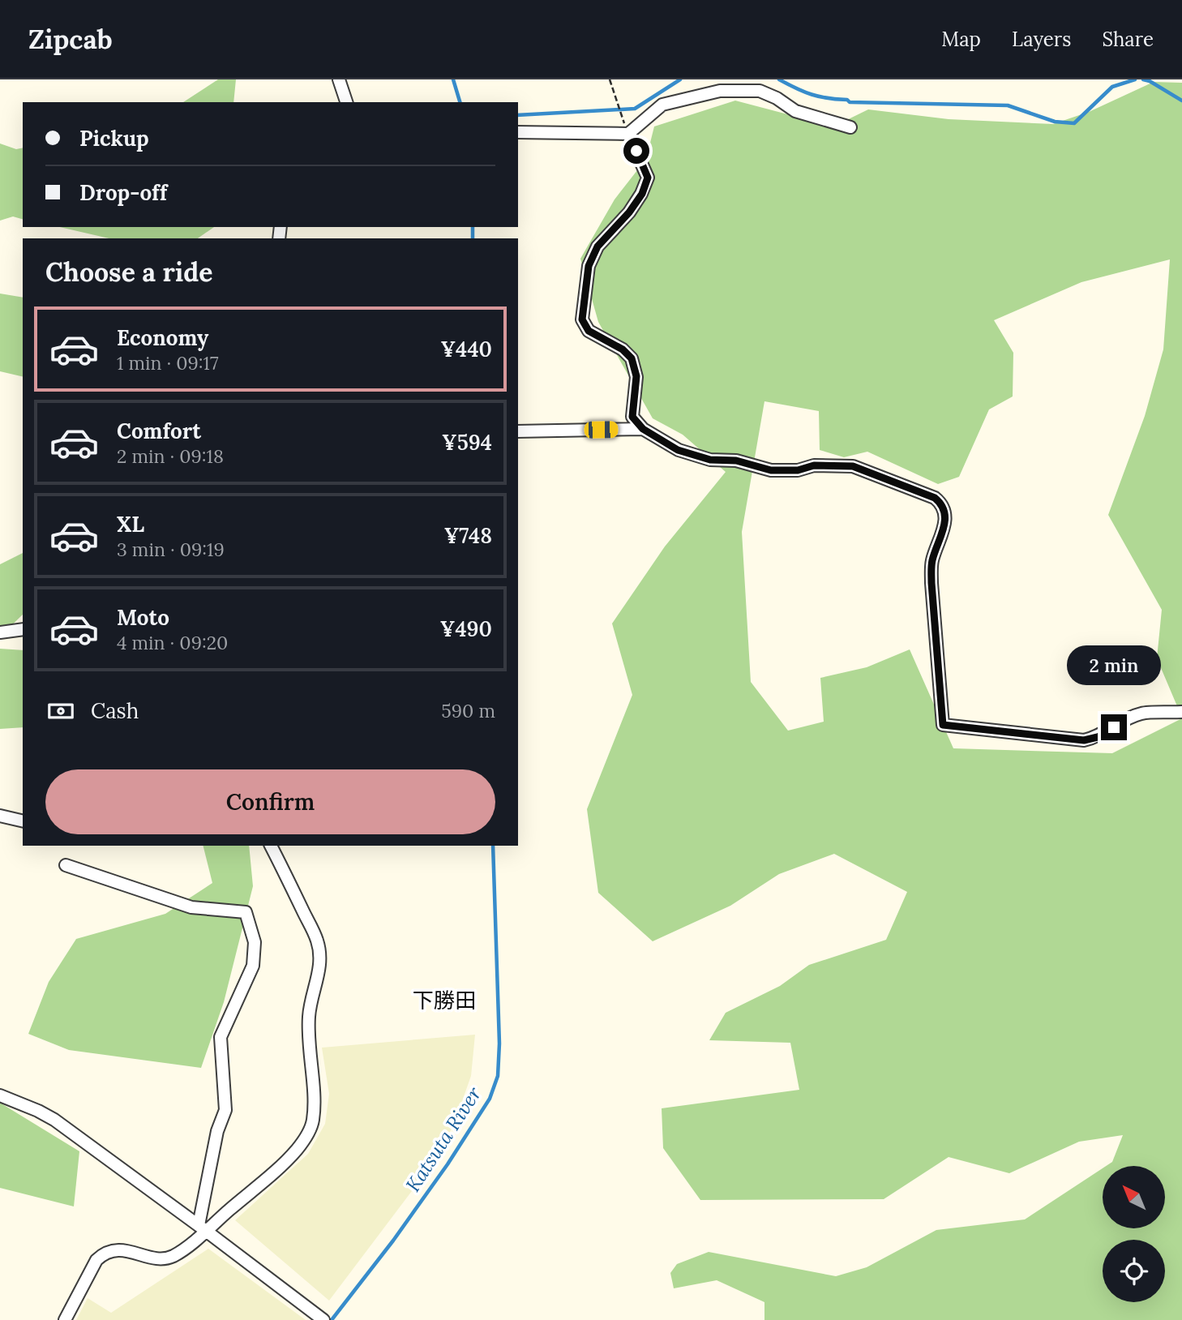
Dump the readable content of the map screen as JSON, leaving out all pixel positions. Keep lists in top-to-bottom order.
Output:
{
  "districts": ["下勝田"],
  "water": ["Katsuta River"],
  "north": "top left",
  "page": {
    "header": "Zipcab",
    "nav": ["Map", "Layers", "Share"],
    "banner": ["Pickup", "Drop-off"],
    "heading": "Choose a ride",
    "list": [
      {
        "name": "Economy",
        "note": "1 min · 09:17",
        "value": "¥440"
      },
      {
        "name": "Comfort",
        "note": "2 min · 09:18",
        "value": "¥594"
      },
      {
        "name": "XL",
        "note": "3 min · 09:19",
        "value": "¥748"
      },
      {
        "name": "Moto",
        "note": "4 min · 09:20",
        "value": "¥490"
      }
    ],
    "bubble": "2 min",
    "pay": ["Cash", "590 m"],
    "buttons": "Confirm"
  }
}
